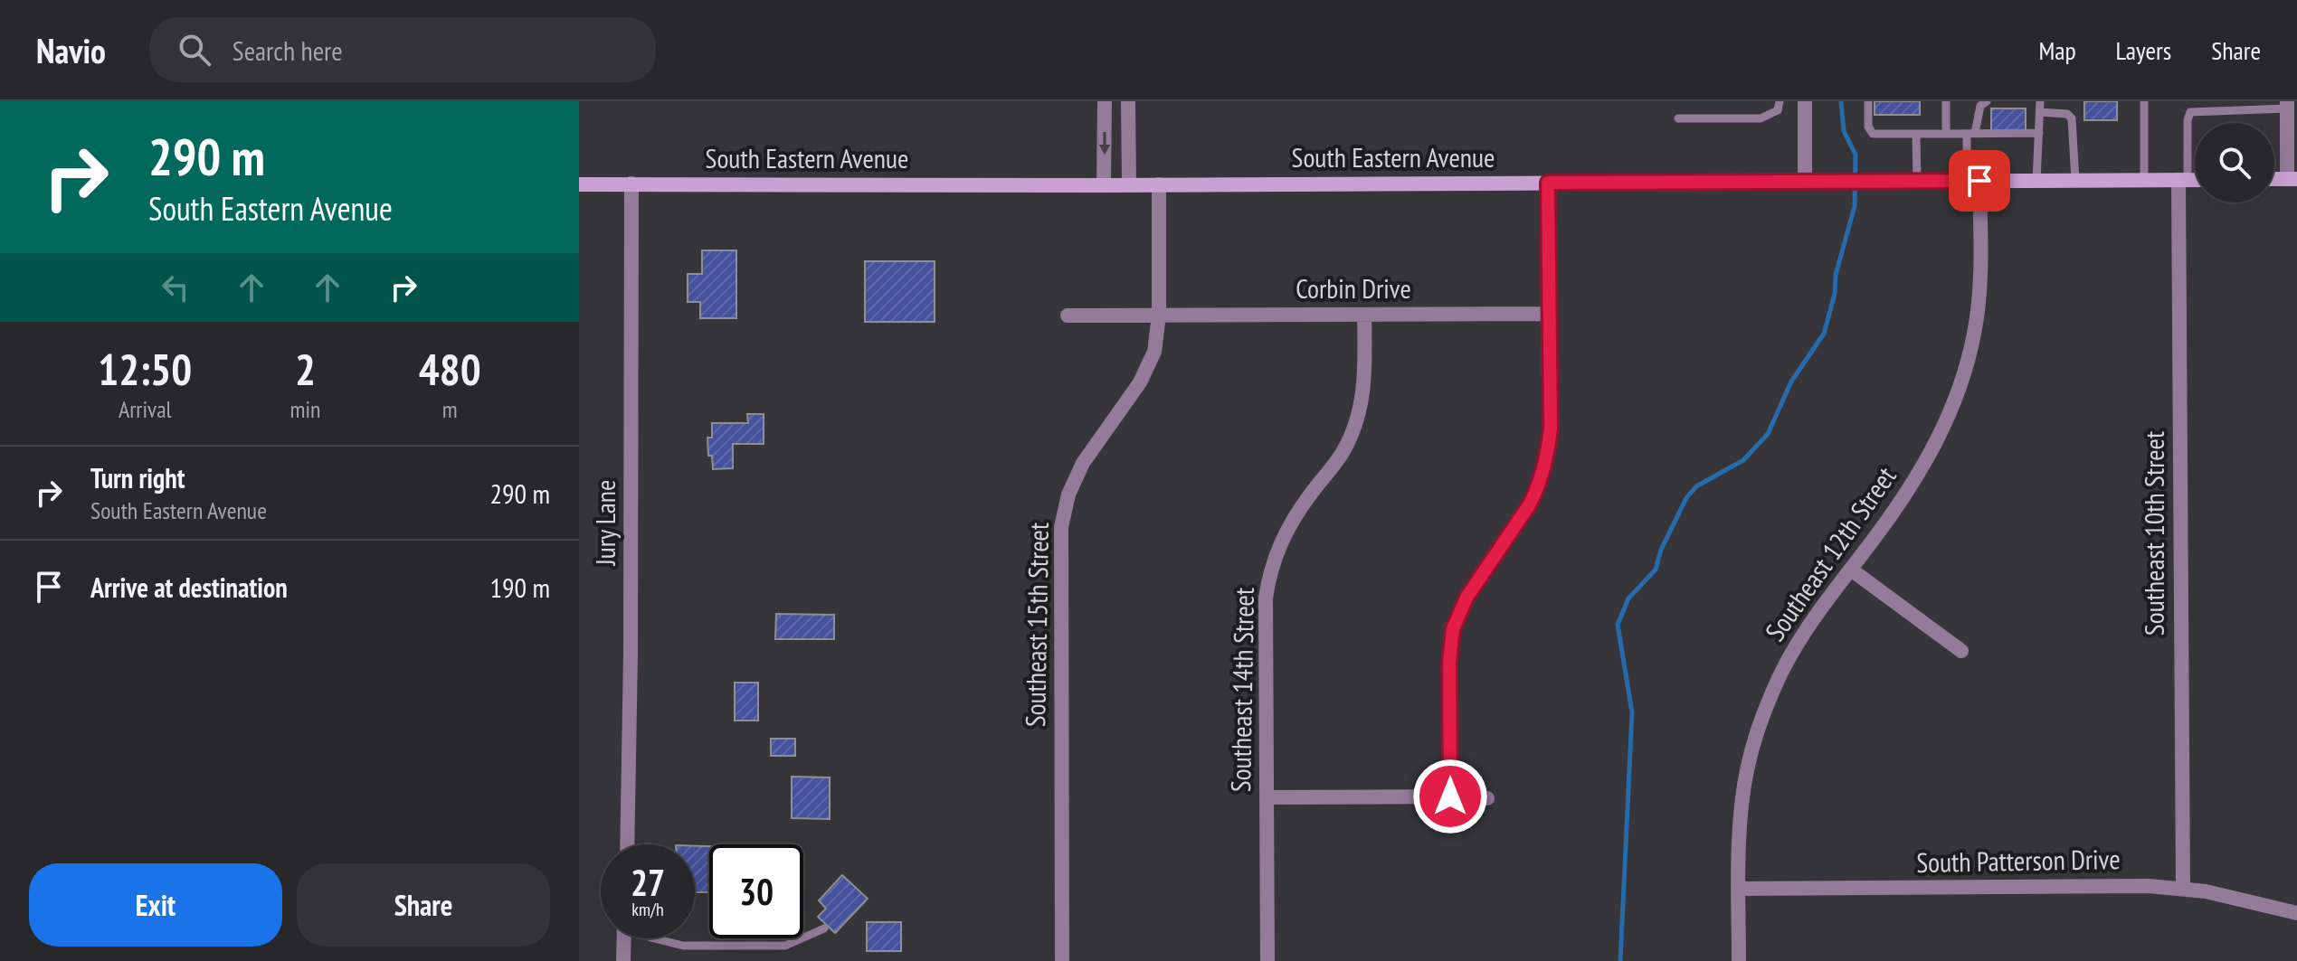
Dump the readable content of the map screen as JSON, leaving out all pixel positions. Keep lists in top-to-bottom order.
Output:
{
  "streets": {
    "main road": ["South Eastern Avenue"],
    "street": [
      "Corbin Drive",
      "Jury Lane",
      "Southeast 10th Street",
      "Southeast 12th Street",
      "Southeast 15th Street",
      "Southeast 14th Street",
      "South Patterson Drive"
    ]
  },
  "crossings": [
    ["South Eastern Avenue", "Jury Lane"],
    ["South Eastern Avenue", "Southeast 10th Street"],
    ["South Eastern Avenue", "Southeast 12th Street"],
    ["South Eastern Avenue", "Southeast 15th Street"],
    ["Corbin Drive", "Southeast 15th Street"],
    ["Corbin Drive", "Southeast 14th Street"],
    ["Southeast 10th Street", "South Patterson Drive"],
    ["Southeast 12th Street", "South Patterson Drive"]
  ],
  "page": {
    "header": "Navio",
    "search": "Search here",
    "nav": ["Map", "Layers", "Share"],
    "turn": ["290 m", "South Eastern Avenue"],
    "eta": [
      "12:50",
      "Arrival",
      "2",
      "min",
      "480",
      "m"
    ],
    "list": [
      {
        "name": "Turn right",
        "note": "South Eastern Avenue",
        "value": "290 m"
      },
      {
        "name": "Arrive at destination",
        "value": "190 m"
      }
    ],
    "speed": "27 km/h",
    "limit": "30",
    "buttons": ["Exit", "Share"]
  }
}
